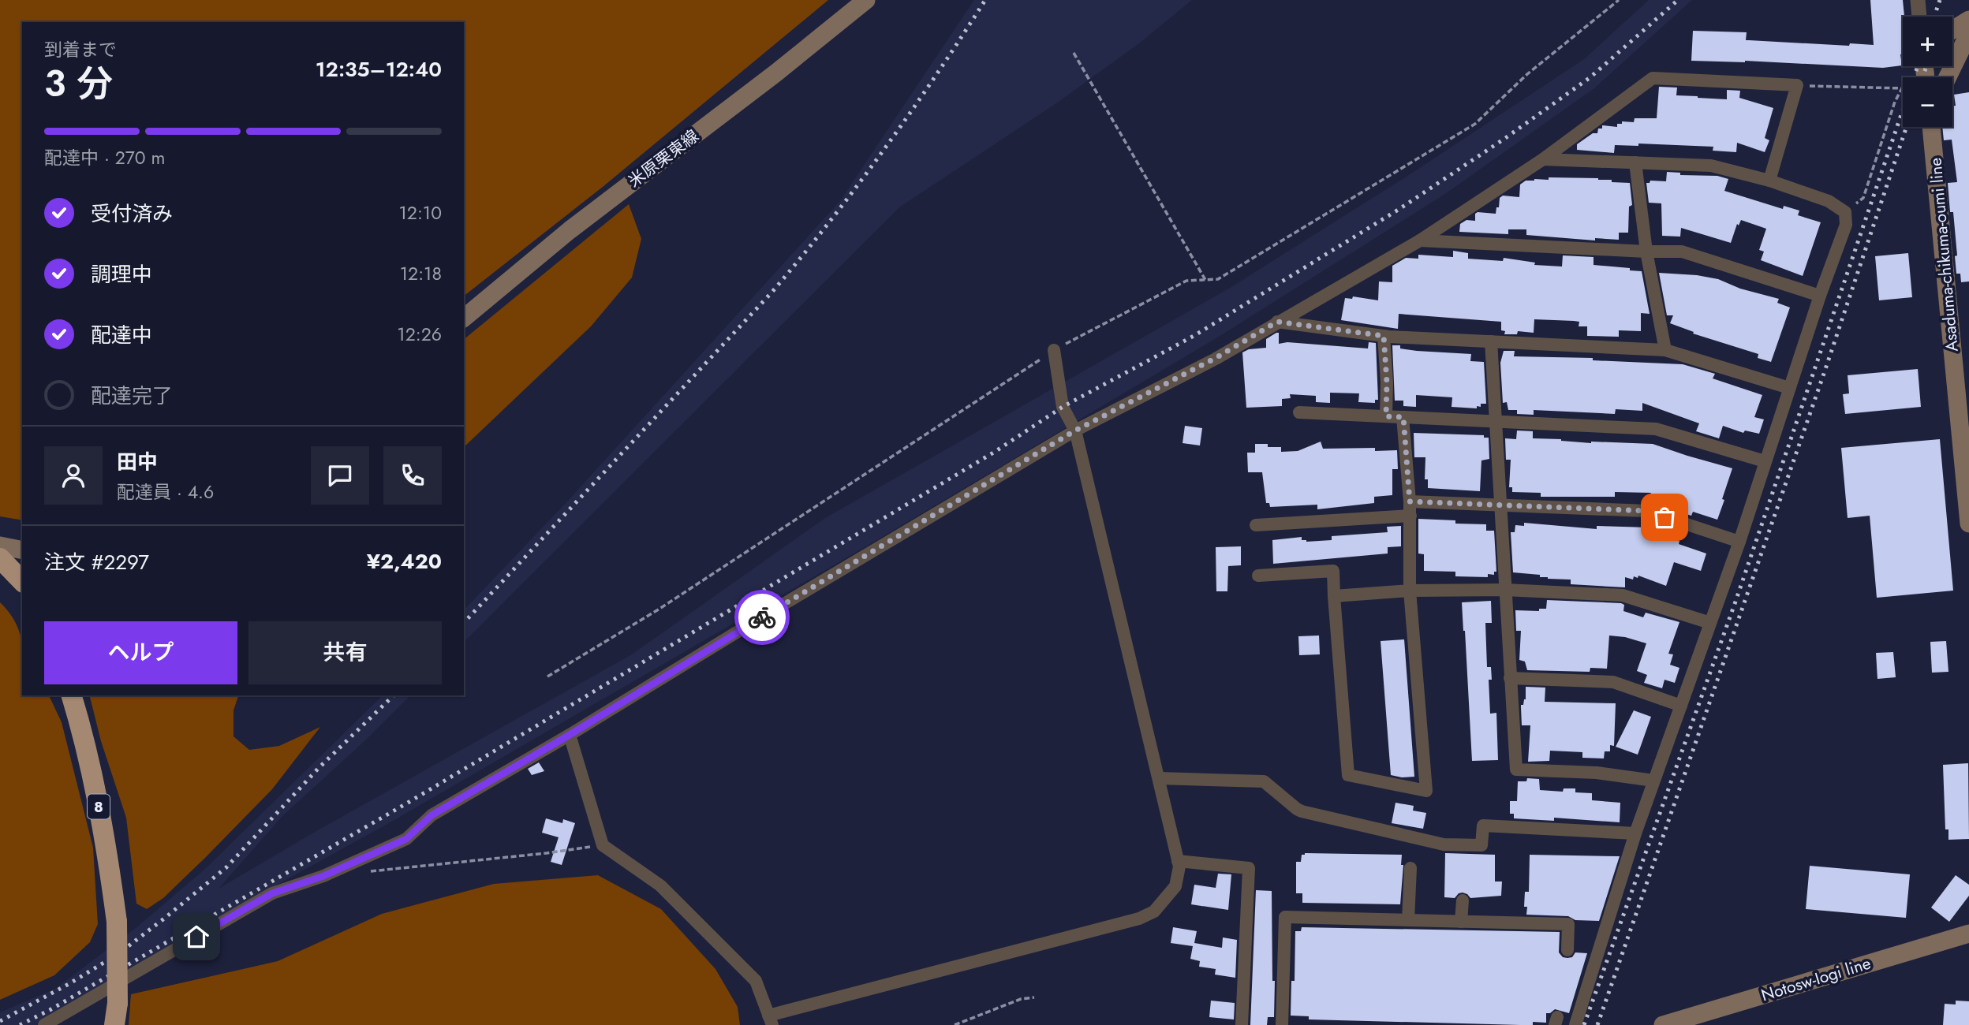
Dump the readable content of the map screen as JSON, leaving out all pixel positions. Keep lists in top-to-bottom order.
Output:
{
  "streets": {
    "highway": ["8"],
    "main road": ["米原栗東線", "Asaduma-chikuma-oumi line", "Notosw-Iogi line"]
  },
  "page": {
    "map_buttons": ["+", "−"],
    "heading": ["3 分", "到着まで", "12:35–12:40"],
    "panel": [
      "田中",
      "配達員 · 4.6",
      "注文 #2297",
      "¥2,420"
    ],
    "bar": "配達中 · 270 m",
    "list": [
      ["受付済み", "12:10"],
      ["調理中", "12:18"],
      ["配達中", "12:26"],
      "配達完了"
    ],
    "buttons": ["ヘルプ", "共有"]
  }
}
